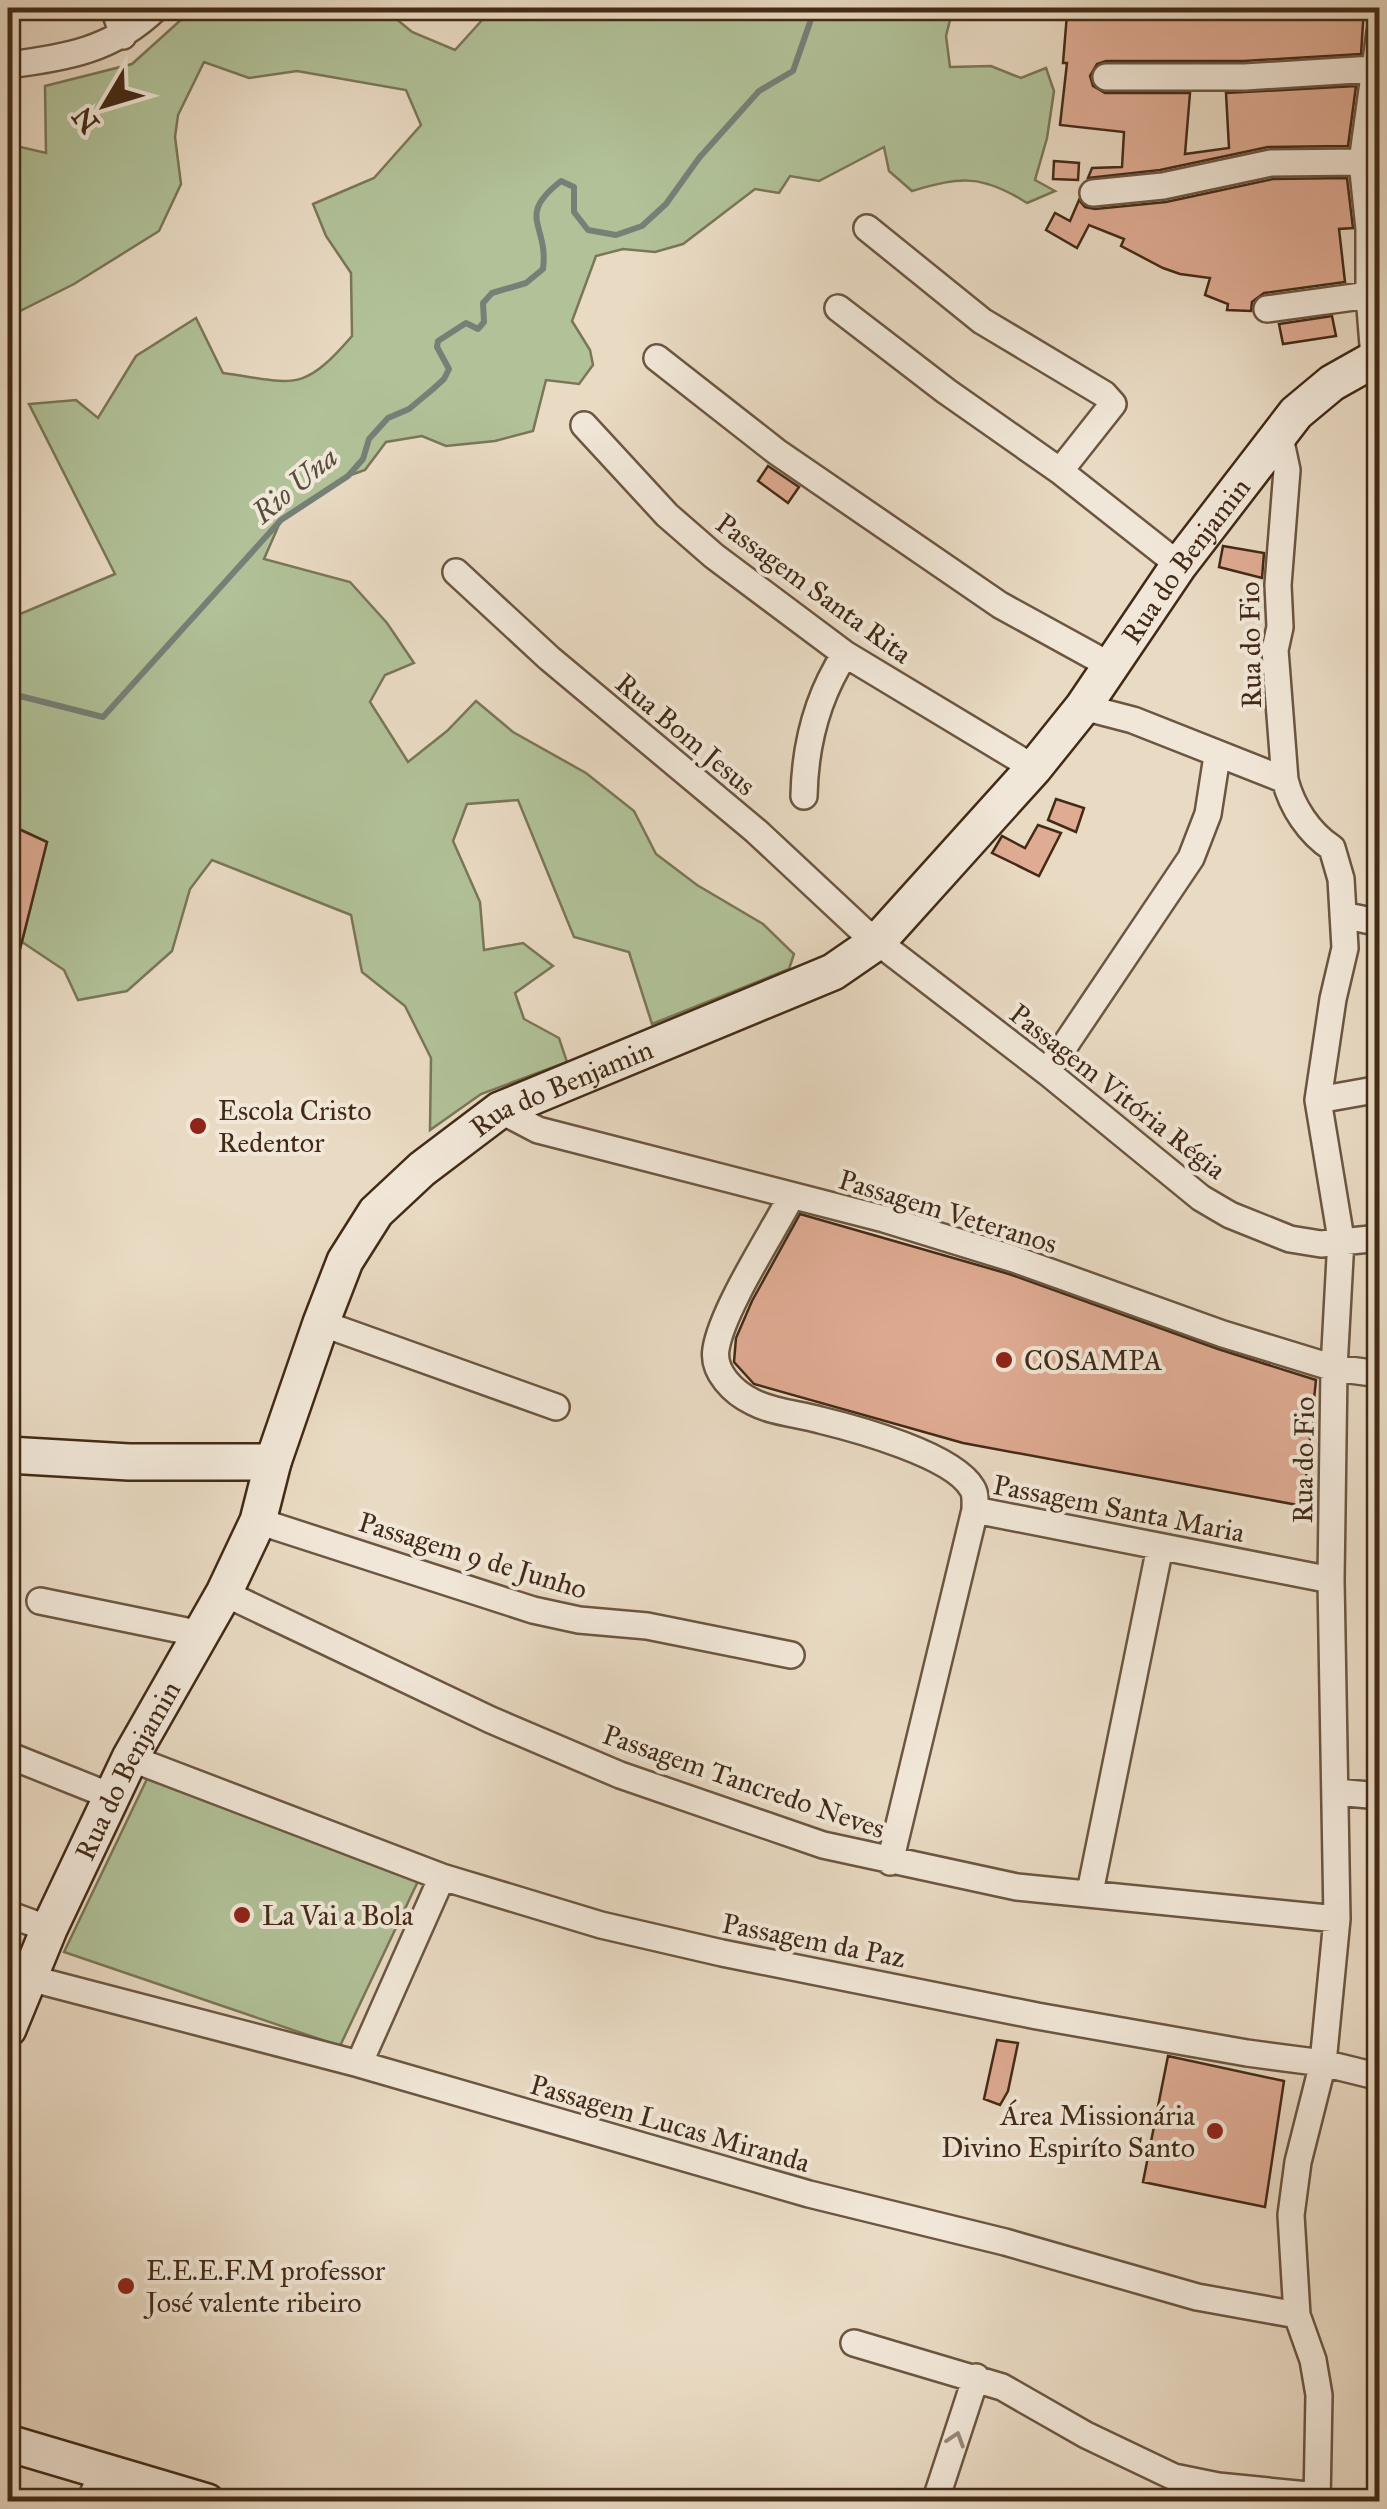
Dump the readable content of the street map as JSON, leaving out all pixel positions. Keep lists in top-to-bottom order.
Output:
{
  "streets": {
    "main road": ["Rua do Benjamin"],
    "street": [
      "Passagem Santa Rita",
      "Rua do Fio",
      "Rua Bom Jesus",
      "Passagem Vitória Régia",
      "Passagem Veteranos",
      "Passagem Santa Maria",
      "Passagem 9 de Junho",
      "Passagem Tancredo Neves",
      "Passagem da Paz",
      "Passagem Lucas Miranda"
    ]
  },
  "crossings": [
    ["Rua do Benjamin", "Passagem Santa Rita"],
    ["Rua do Benjamin", "Rua do Fio"],
    ["Rua do Benjamin", "Rua Bom Jesus"],
    ["Rua do Benjamin", "Passagem Vitória Régia"],
    ["Rua do Benjamin", "Passagem Veteranos"],
    ["Rua do Benjamin", "Passagem 9 de Junho"],
    ["Rua do Benjamin", "Passagem Tancredo Neves"],
    ["Rua do Benjamin", "Passagem da Paz"],
    ["Rua do Benjamin", "Passagem Lucas Miranda"],
    ["Rua do Fio", "Passagem Vitória Régia"],
    ["Rua do Fio", "Passagem Veteranos"],
    ["Rua do Fio", "Passagem Santa Maria"],
    ["Rua do Fio", "Passagem Tancredo Neves"],
    ["Rua do Fio", "Passagem da Paz"],
    ["Rua do Fio", "Passagem Lucas Miranda"],
    ["Rua Bom Jesus", "Passagem Vitória Régia"],
    ["Passagem Veteranos", "Passagem Santa Maria"]
  ],
  "water": ["Rio Una"],
  "places": [
    "Escola Cristo Redentor",
    "COSAMPA",
    "La Vai a Bola",
    "Área Missionária Divino Espiríto Santo",
    "E.E.E.F.M professor José valente ribeiro"
  ],
  "north": "bottom left"
}
